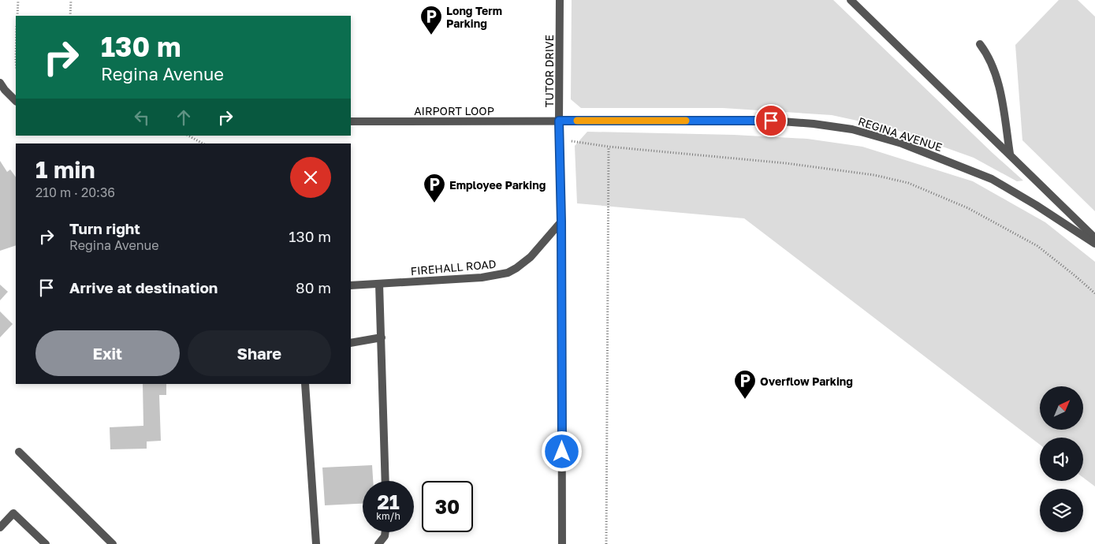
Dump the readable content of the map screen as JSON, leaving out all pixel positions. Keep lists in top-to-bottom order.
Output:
{
  "streets": {
    "street": [
      "TUTOR DRIVE",
      "AIRPORT LOOP",
      "REGINA AVENUE",
      "FIREHALL ROAD"
    ]
  },
  "crossings": [
    ["TUTOR DRIVE", "AIRPORT LOOP"],
    ["TUTOR DRIVE", "REGINA AVENUE"],
    ["TUTOR DRIVE", "FIREHALL ROAD"],
    ["AIRPORT LOOP", "REGINA AVENUE"]
  ],
  "places": {
    "parking": ["Long Term Parking", "Employee Parking", "Overflow Parking"]
  },
  "north": "top right",
  "page": {
    "turn": ["130 m", "Regina Avenue"],
    "heading": ["1 min", "210 m · 20:36"],
    "list": [
      {
        "name": "Turn right",
        "note": "Regina Avenue",
        "value": "130 m"
      },
      {
        "name": "Arrive at destination",
        "value": "80 m"
      }
    ],
    "buttons": ["Exit", "Share"],
    "speed": "21 km/h",
    "limit": "30"
  }
}
